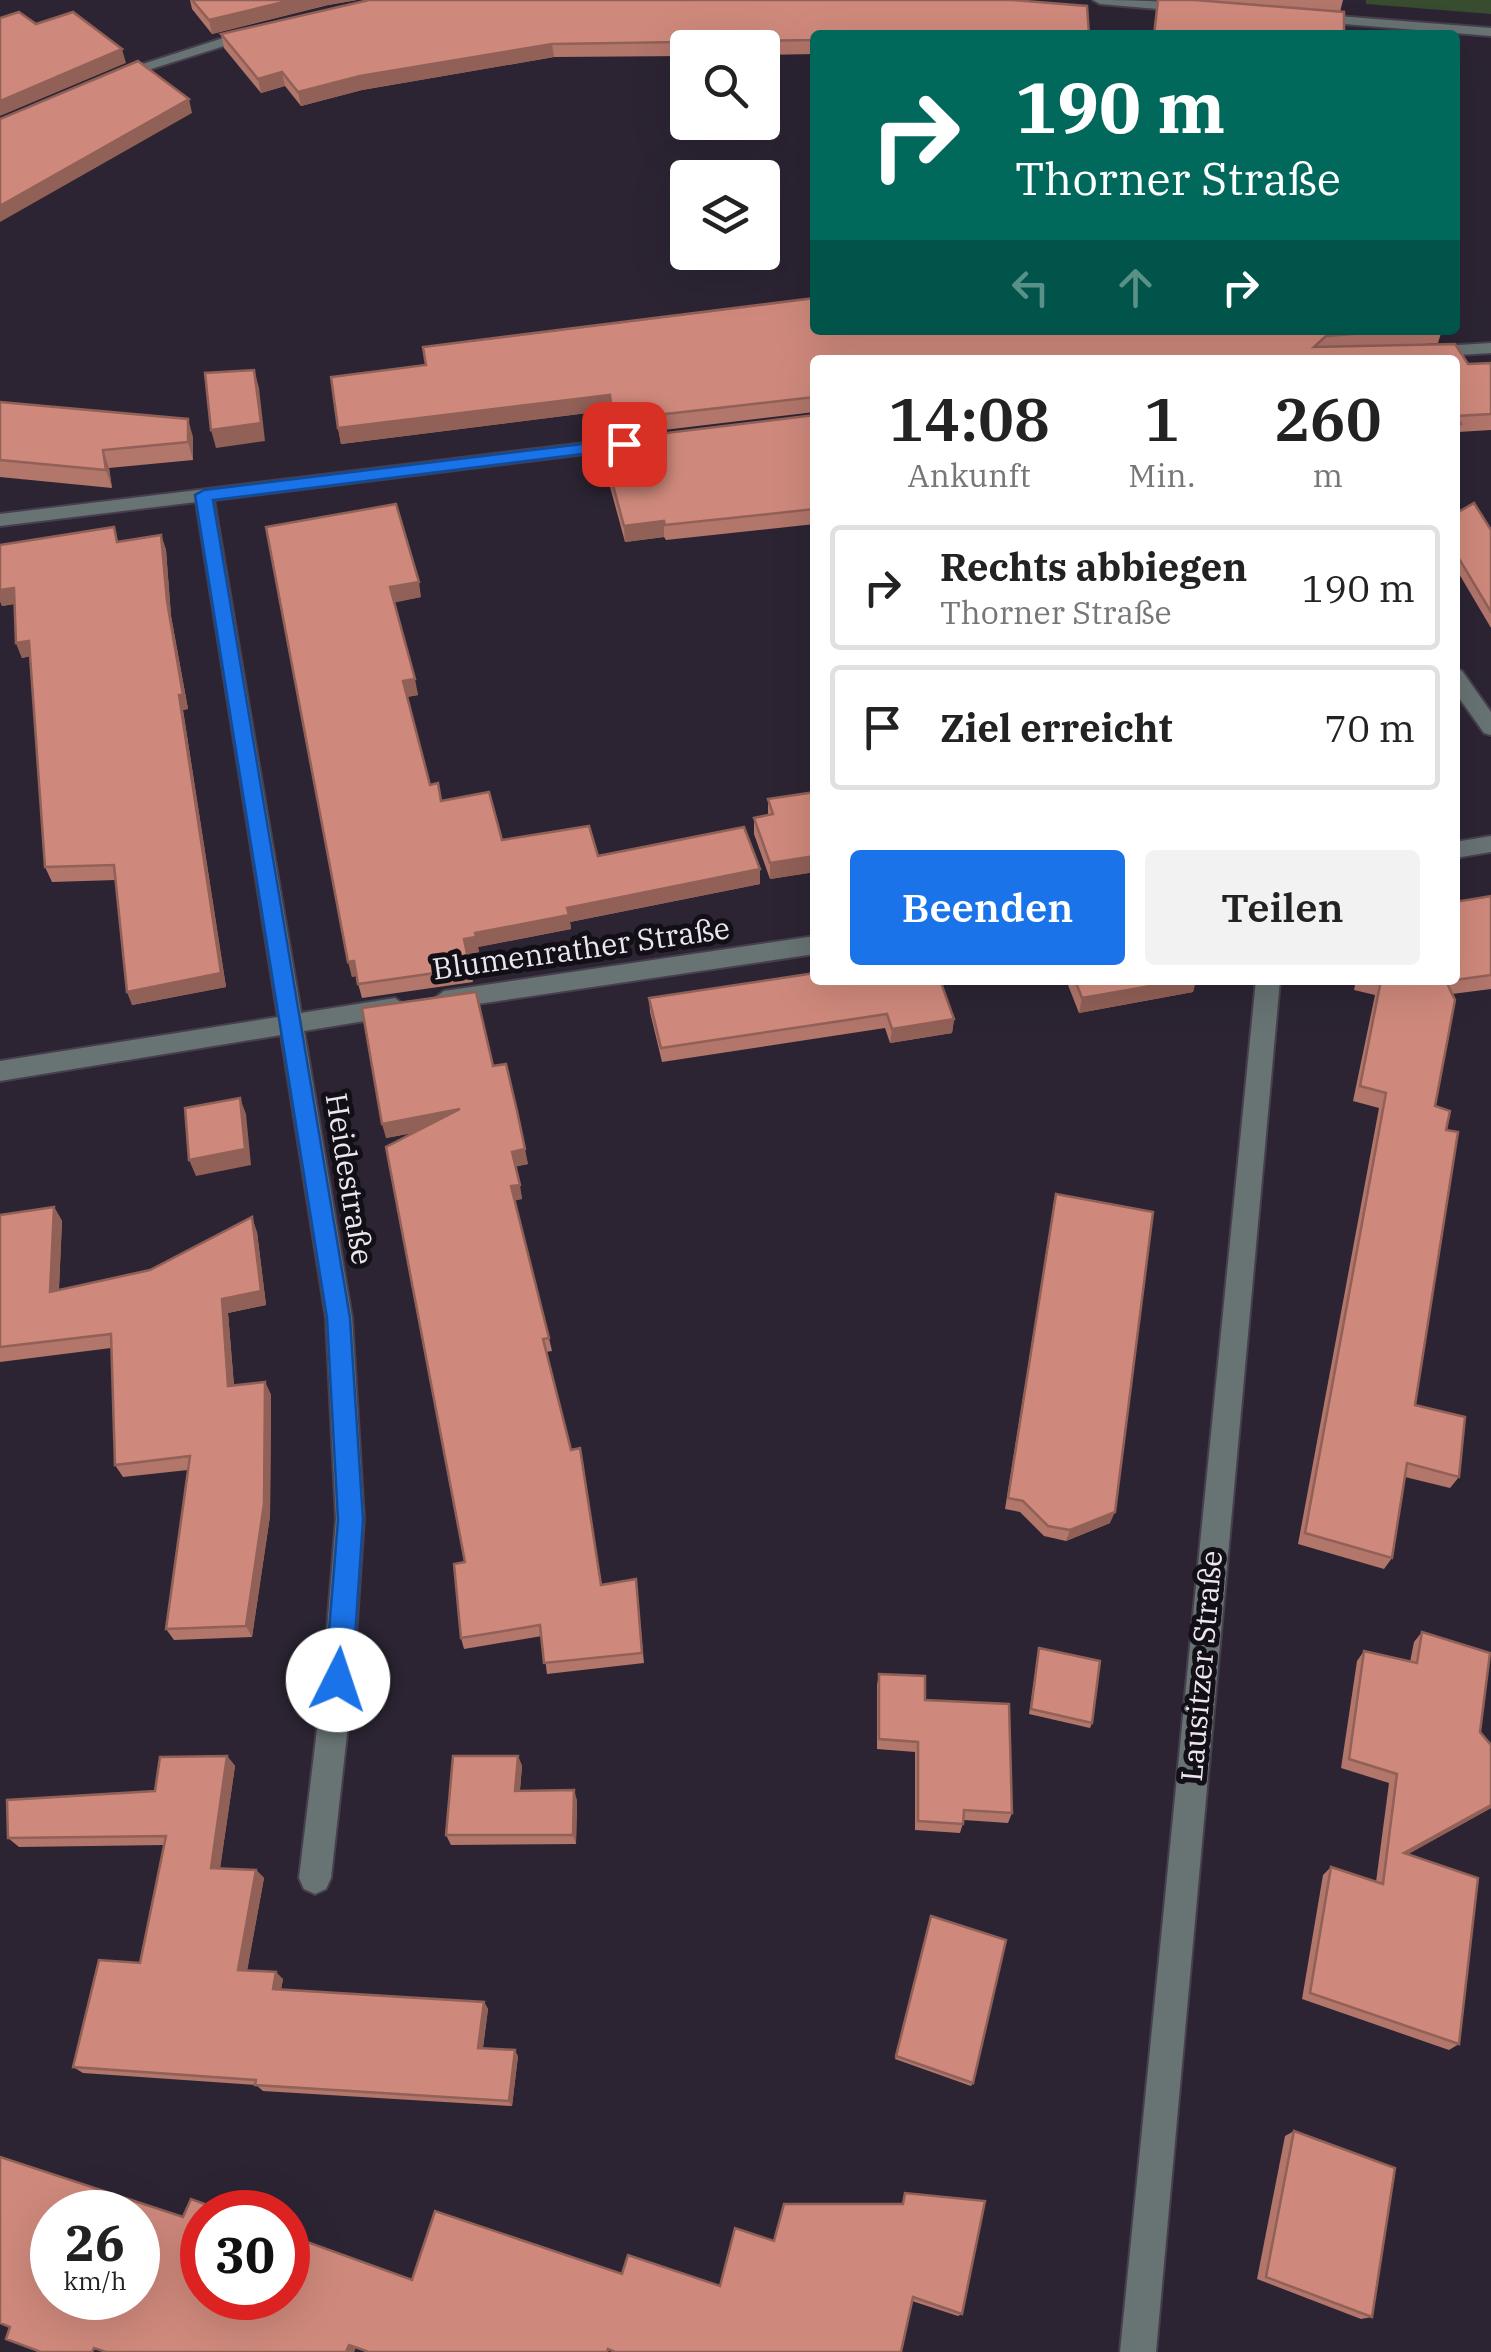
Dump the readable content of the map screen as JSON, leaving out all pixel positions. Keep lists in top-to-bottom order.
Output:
{
  "streets": {
    "street": ["Blumenrather Straße", "Heidestraße", "Lausitzer Straße"]
  },
  "crossings": [
    ["Blumenrather Straße", "Heidestraße"]
  ],
  "page": {
    "turn": ["190 m", "Thorner Straße"],
    "eta": [
      "14:08",
      "Ankunft",
      "1",
      "Min.",
      "260",
      "m"
    ],
    "list": [
      {
        "name": "Rechts abbiegen",
        "note": "Thorner Straße",
        "value": "190 m"
      },
      {
        "name": "Ziel erreicht",
        "value": "70 m"
      }
    ],
    "buttons": ["Beenden", "Teilen"],
    "speed": "26 km/h",
    "limit": "30"
  }
}
